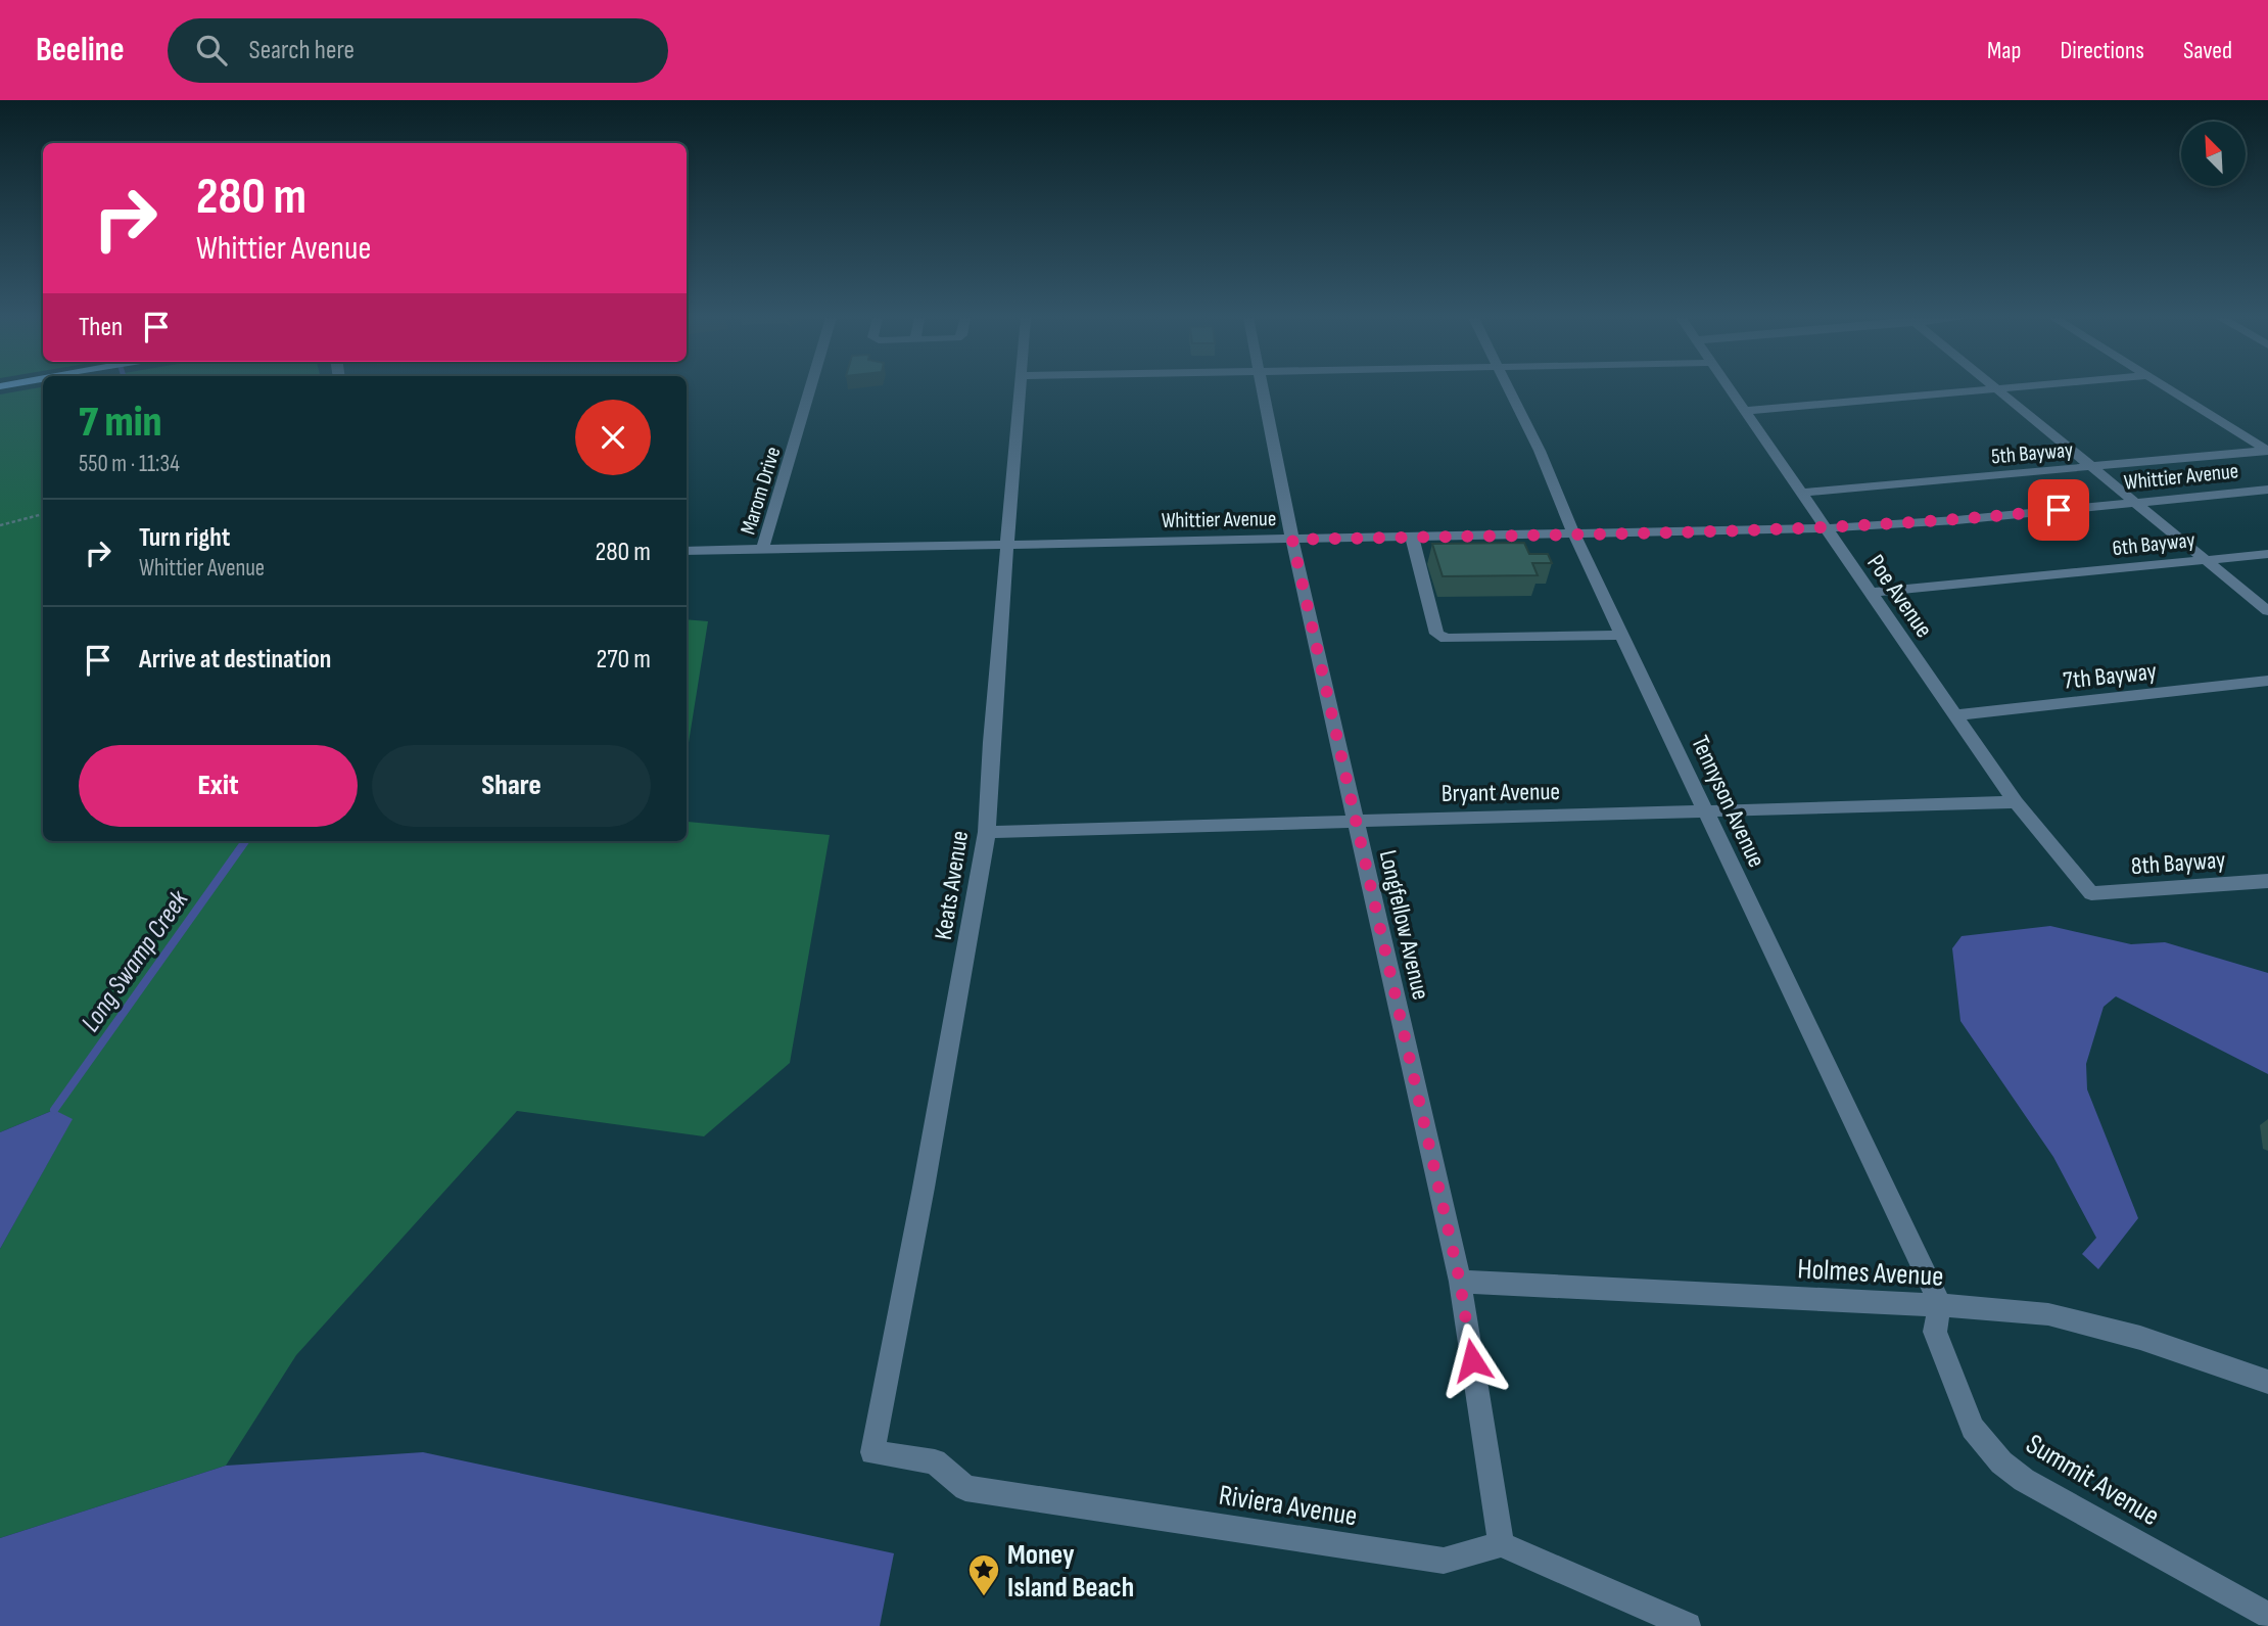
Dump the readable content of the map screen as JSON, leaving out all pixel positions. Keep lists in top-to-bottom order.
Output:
{
  "streets": {
    "street": [
      "5th Bayway",
      "Whittier Avenue",
      "Marom Drive",
      "6th Bayway",
      "Poe Avenue",
      "7th Bayway",
      "Bryant Avenue",
      "Tennyson Avenue",
      "8th Bayway",
      "Keats Avenue",
      "Longfellow Avenue",
      "Holmes Avenue",
      "Summit Avenue",
      "Riviera Avenue"
    ]
  },
  "crossings": [
    ["5th Bayway", "Poe Avenue"],
    ["Whittier Avenue", "Marom Drive"],
    ["Whittier Avenue", "Poe Avenue"],
    ["Whittier Avenue", "Tennyson Avenue"],
    ["Whittier Avenue", "Keats Avenue"],
    ["Whittier Avenue", "Longfellow Avenue"],
    ["6th Bayway", "Poe Avenue"],
    ["Poe Avenue", "7th Bayway"],
    ["Poe Avenue", "Bryant Avenue"],
    ["Poe Avenue", "8th Bayway"],
    ["Bryant Avenue", "Tennyson Avenue"],
    ["Bryant Avenue", "Keats Avenue"],
    ["Bryant Avenue", "Longfellow Avenue"],
    ["Tennyson Avenue", "Holmes Avenue"],
    ["Tennyson Avenue", "Summit Avenue"],
    ["Keats Avenue", "Riviera Avenue"],
    ["Longfellow Avenue", "Holmes Avenue"],
    ["Longfellow Avenue", "Riviera Avenue"],
    ["Holmes Avenue", "Summit Avenue"]
  ],
  "water": ["Long Swamp Creek"],
  "places": {
    "place": ["Money Island Beach"]
  },
  "north": "top left",
  "page": {
    "header": "Beeline",
    "search": "Search here",
    "nav": ["Map", "Directions", "Saved"],
    "turn": ["280 m", "Whittier Avenue"],
    "then": "Then",
    "heading": ["7 min", "550 m · 11:34"],
    "list": [
      {
        "name": "Turn right",
        "note": "Whittier Avenue",
        "value": "280 m"
      },
      {
        "name": "Arrive at destination",
        "value": "270 m"
      }
    ],
    "buttons": ["Exit", "Share"]
  }
}
